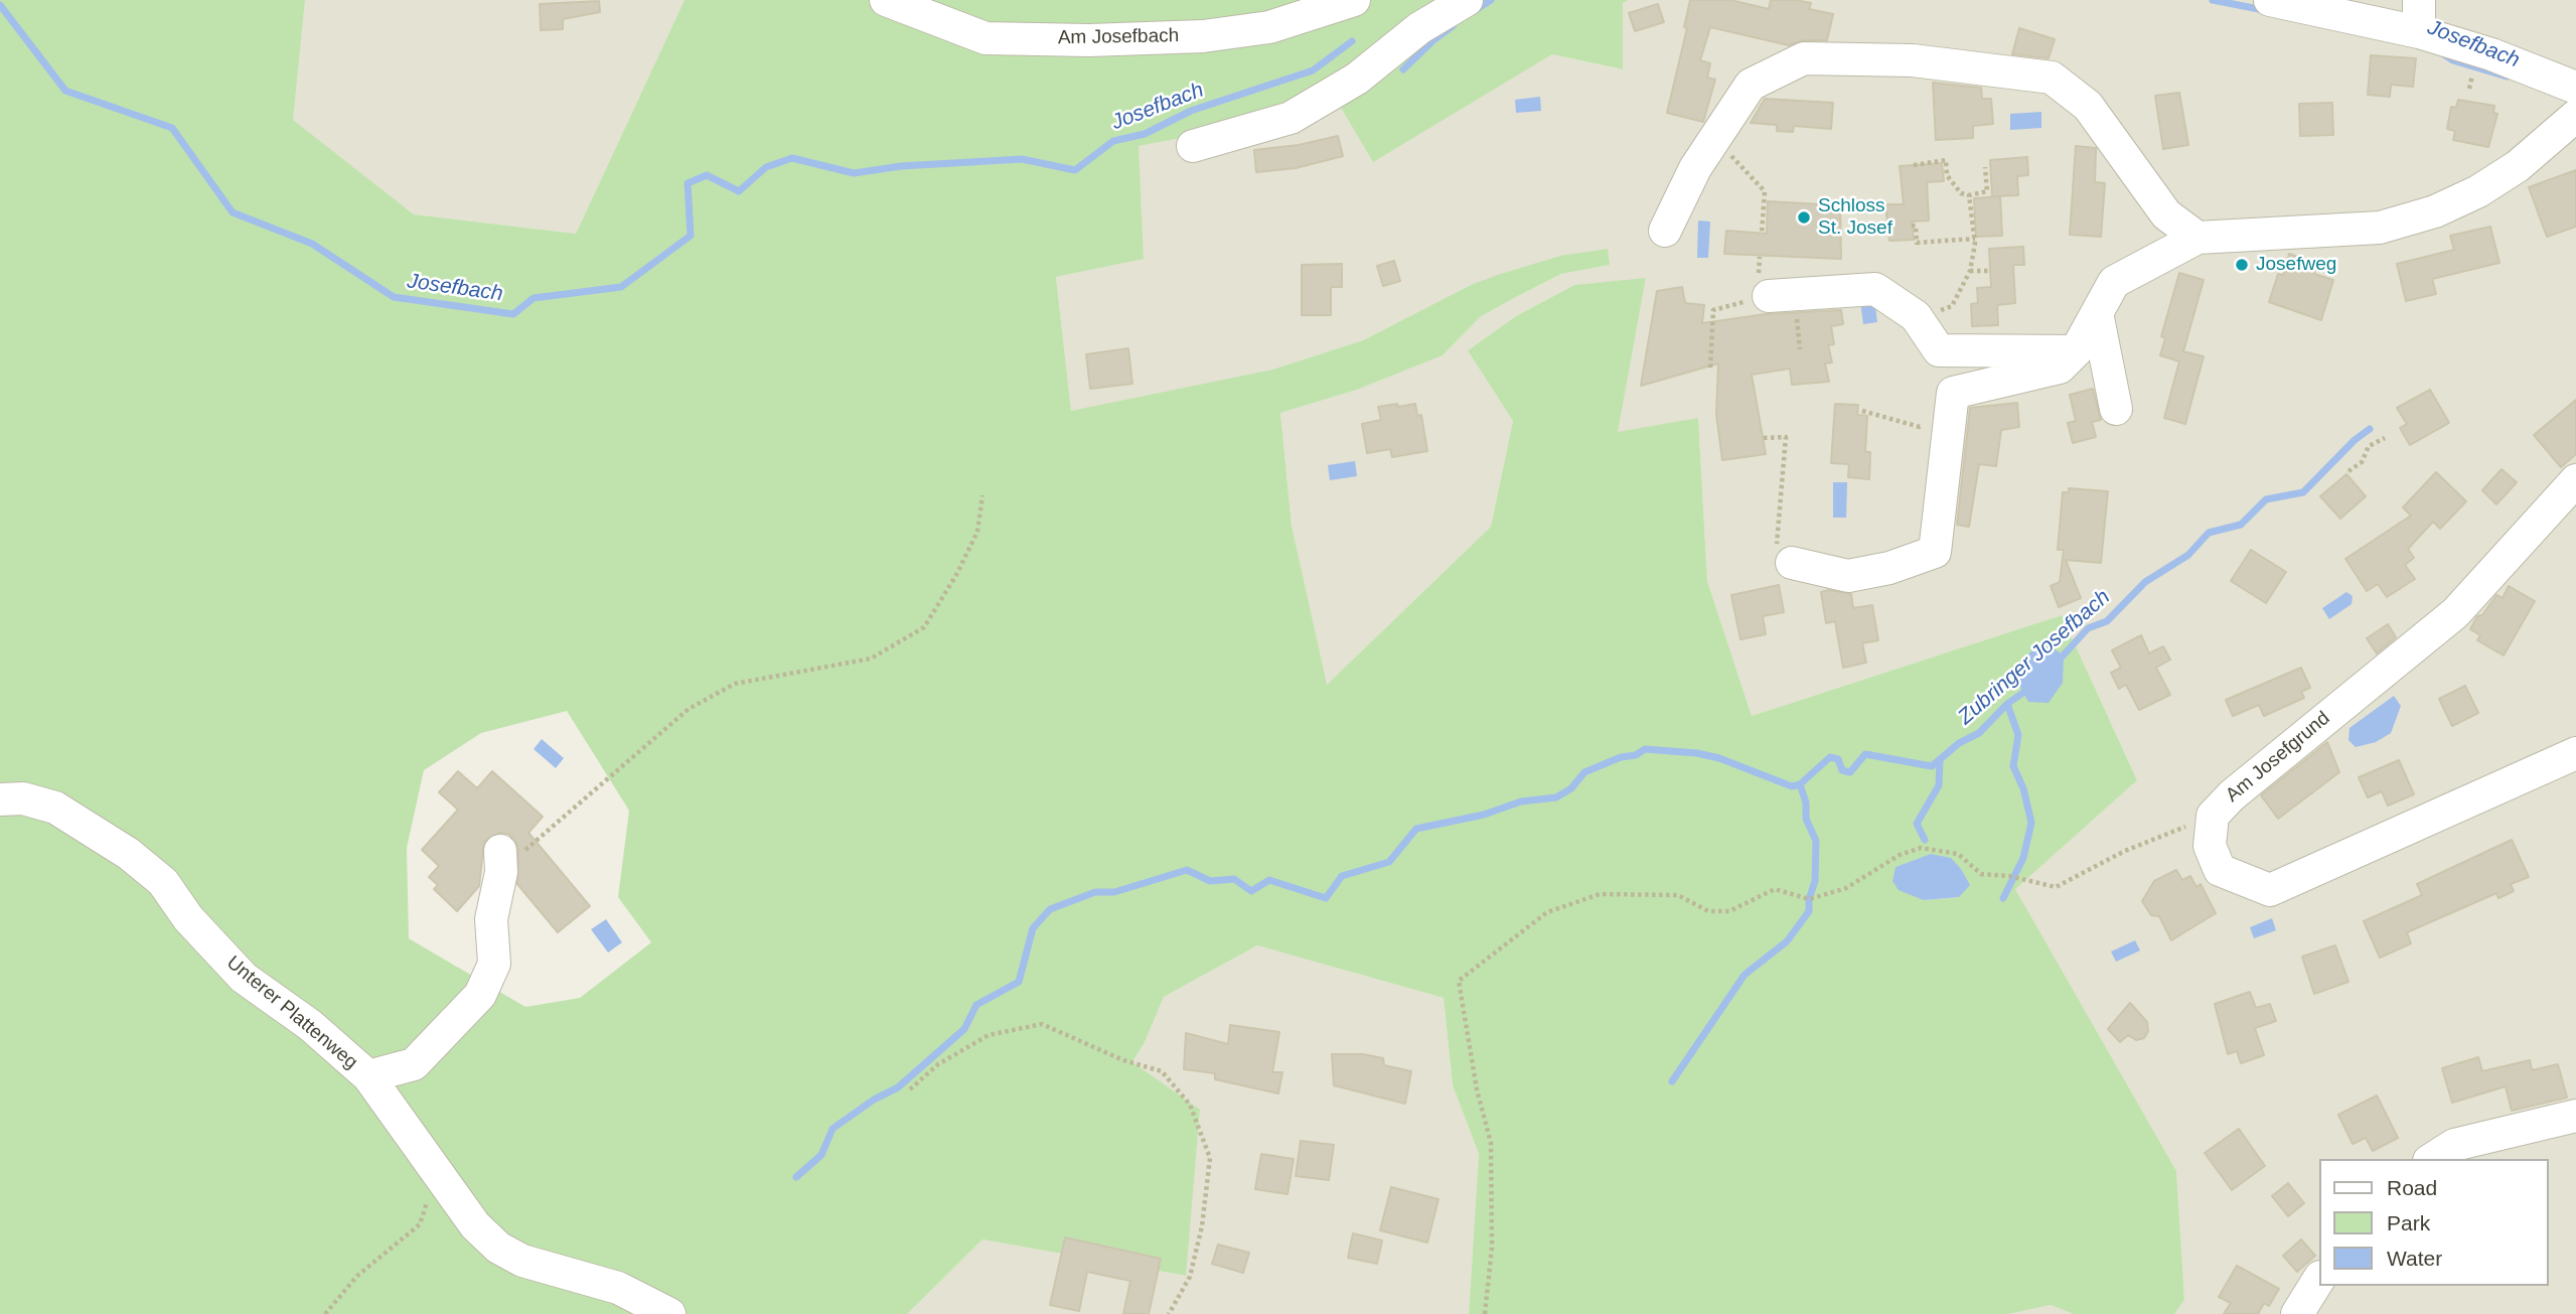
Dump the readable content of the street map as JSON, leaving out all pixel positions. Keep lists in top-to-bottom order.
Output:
{
  "streets": {
    "street": ["Am Josefbach", "Am Josefgrund", "Unterer Plattenweg"]
  },
  "water": ["Josefbach", "Zubringer Josefbach"],
  "places": ["Schloss St. Josef", "Josefweg"],
  "legend": ["Road", "Park", "Water"]
}
